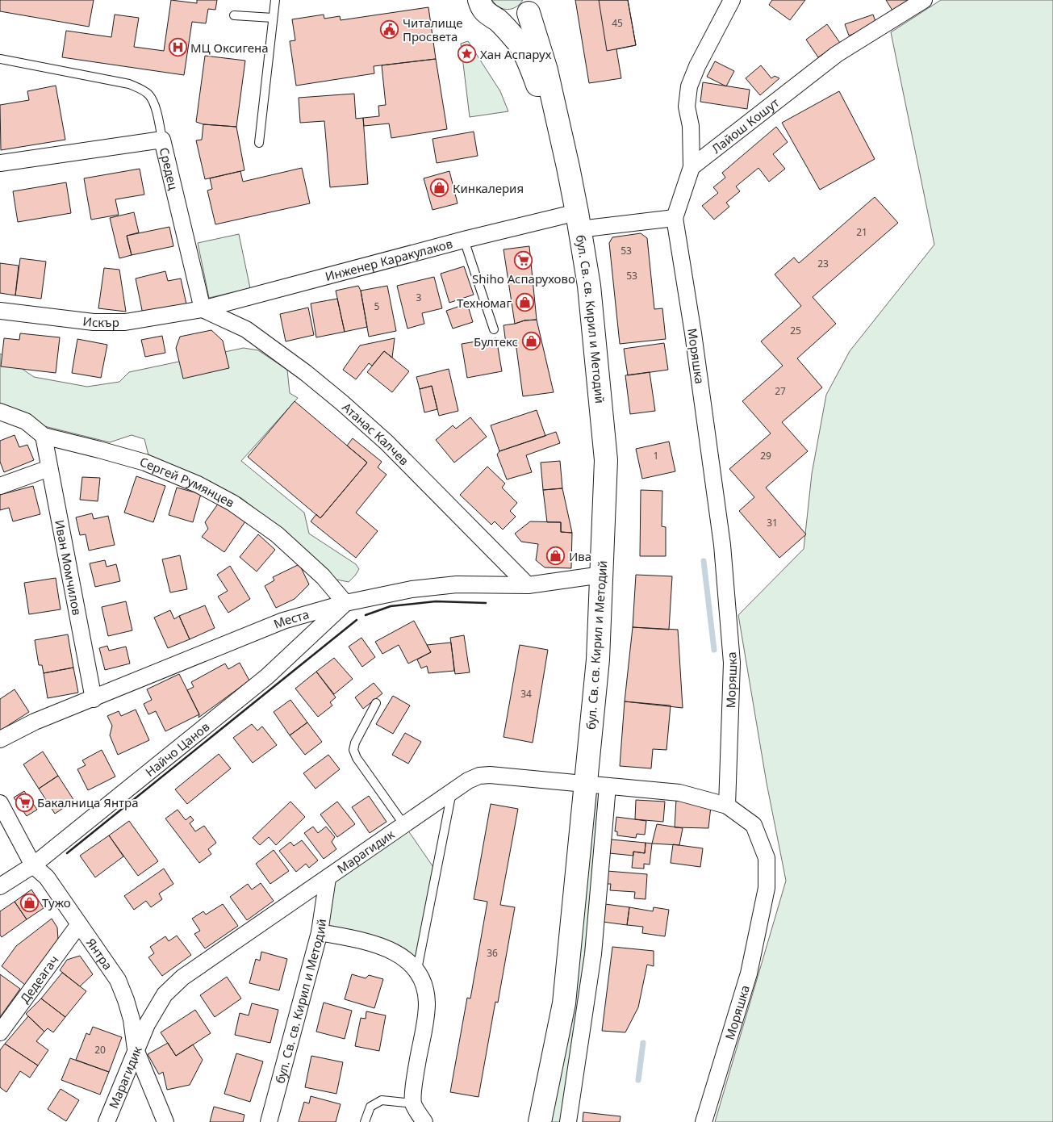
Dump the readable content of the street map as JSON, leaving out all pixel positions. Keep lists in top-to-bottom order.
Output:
{
  "streets": {
    "main road": ["бул. Св. св. Кирил и Методий"],
    "street": [
      "Лайош Кошут",
      "Средец",
      "Инженер Каракулаков",
      "Искър",
      "Моряшка",
      "Атанас Калчев",
      "Сергей Румянцев",
      "Иван Момчилов",
      "Места",
      "Найчо Цанов",
      "Марагидик",
      "Янтра",
      "Дедеагач"
    ]
  },
  "crossings": [
    ["Средец", "Инженер Каракулаков"],
    ["Средец", "Искър"],
    ["Средец", "Атанас Калчев"],
    ["Инженер Каракулаков", "бул. Св. св. Кирил и Методий"],
    ["Инженер Каракулаков", "Искър"],
    ["Инженер Каракулаков", "Атанас Калчев"],
    ["бул. Св. св. Кирил и Методий", "Места"],
    ["бул. Св. св. Кирил и Методий", "Марагидик"],
    ["Искър", "Атанас Калчев"],
    ["Моряшка", "Марагидик"],
    ["Атанас Калчев", "Места"],
    ["Сергей Румянцев", "Иван Момчилов"],
    ["Сергей Румянцев", "Места"],
    ["Сергей Румянцев", "Найчо Цанов"],
    ["Иван Момчилов", "Места"],
    ["Места", "Найчо Цанов"],
    ["Найчо Цанов", "Янтра"],
    ["Марагидик", "Янтра"],
    ["Янтра", "Дедеагач"]
  ],
  "places": {
    "public building": ["Читалище Просвета"],
    "hospital": ["МЦ Оксигена"],
    "place": ["Хан Аспарух"],
    "shop": [
      "Кинкалерия",
      "Техномаг",
      "Бултекс",
      "Ива",
      "Тужо"
    ],
    "supermarket": ["Shiho Аспарухово", "Бакалница Янтра"]
  },
  "house_numbers": [
    "45",
    "21",
    "53",
    "23",
    "53",
    "3",
    "5",
    "25",
    "27",
    "1",
    "29",
    "31",
    "34",
    "36",
    "20"
  ]
}
